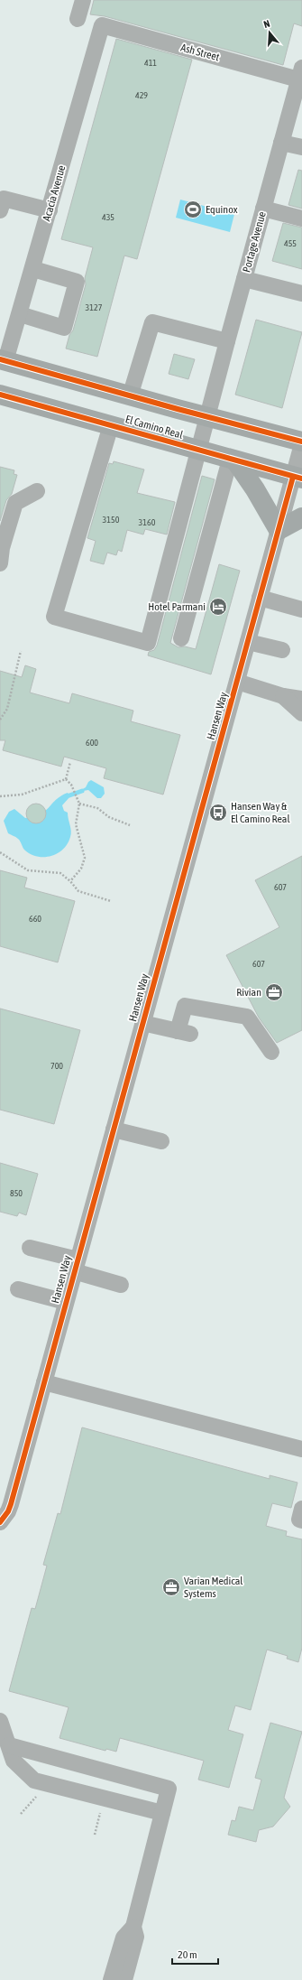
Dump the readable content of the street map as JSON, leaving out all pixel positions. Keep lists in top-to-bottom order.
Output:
{
  "streets": {
    "main road": ["El Camino Real"],
    "street": [
      "Ash Street",
      "Acacia Avenue",
      "Portage Avenue",
      "Hansen Way"
    ]
  },
  "crossings": [
    ["Ash Street", "Acacia Avenue"],
    ["Ash Street", "Portage Avenue"],
    ["Portage Avenue", "El Camino Real"],
    ["El Camino Real", "Hansen Way"]
  ],
  "places": {
    "sports": ["Equinox"],
    "hotel": ["Hotel Parmani"],
    "bus stop": ["Hansen Way & El Camino Real"],
    "office": ["Rivian", "Varian Medical Systems"]
  },
  "house_numbers": [
    "411",
    "429",
    "435",
    "455",
    "3127",
    "3150",
    "3160",
    "600",
    "607",
    "660",
    "607",
    "700",
    "850"
  ],
  "scale_bar": "20 m",
  "north": "top"
}
